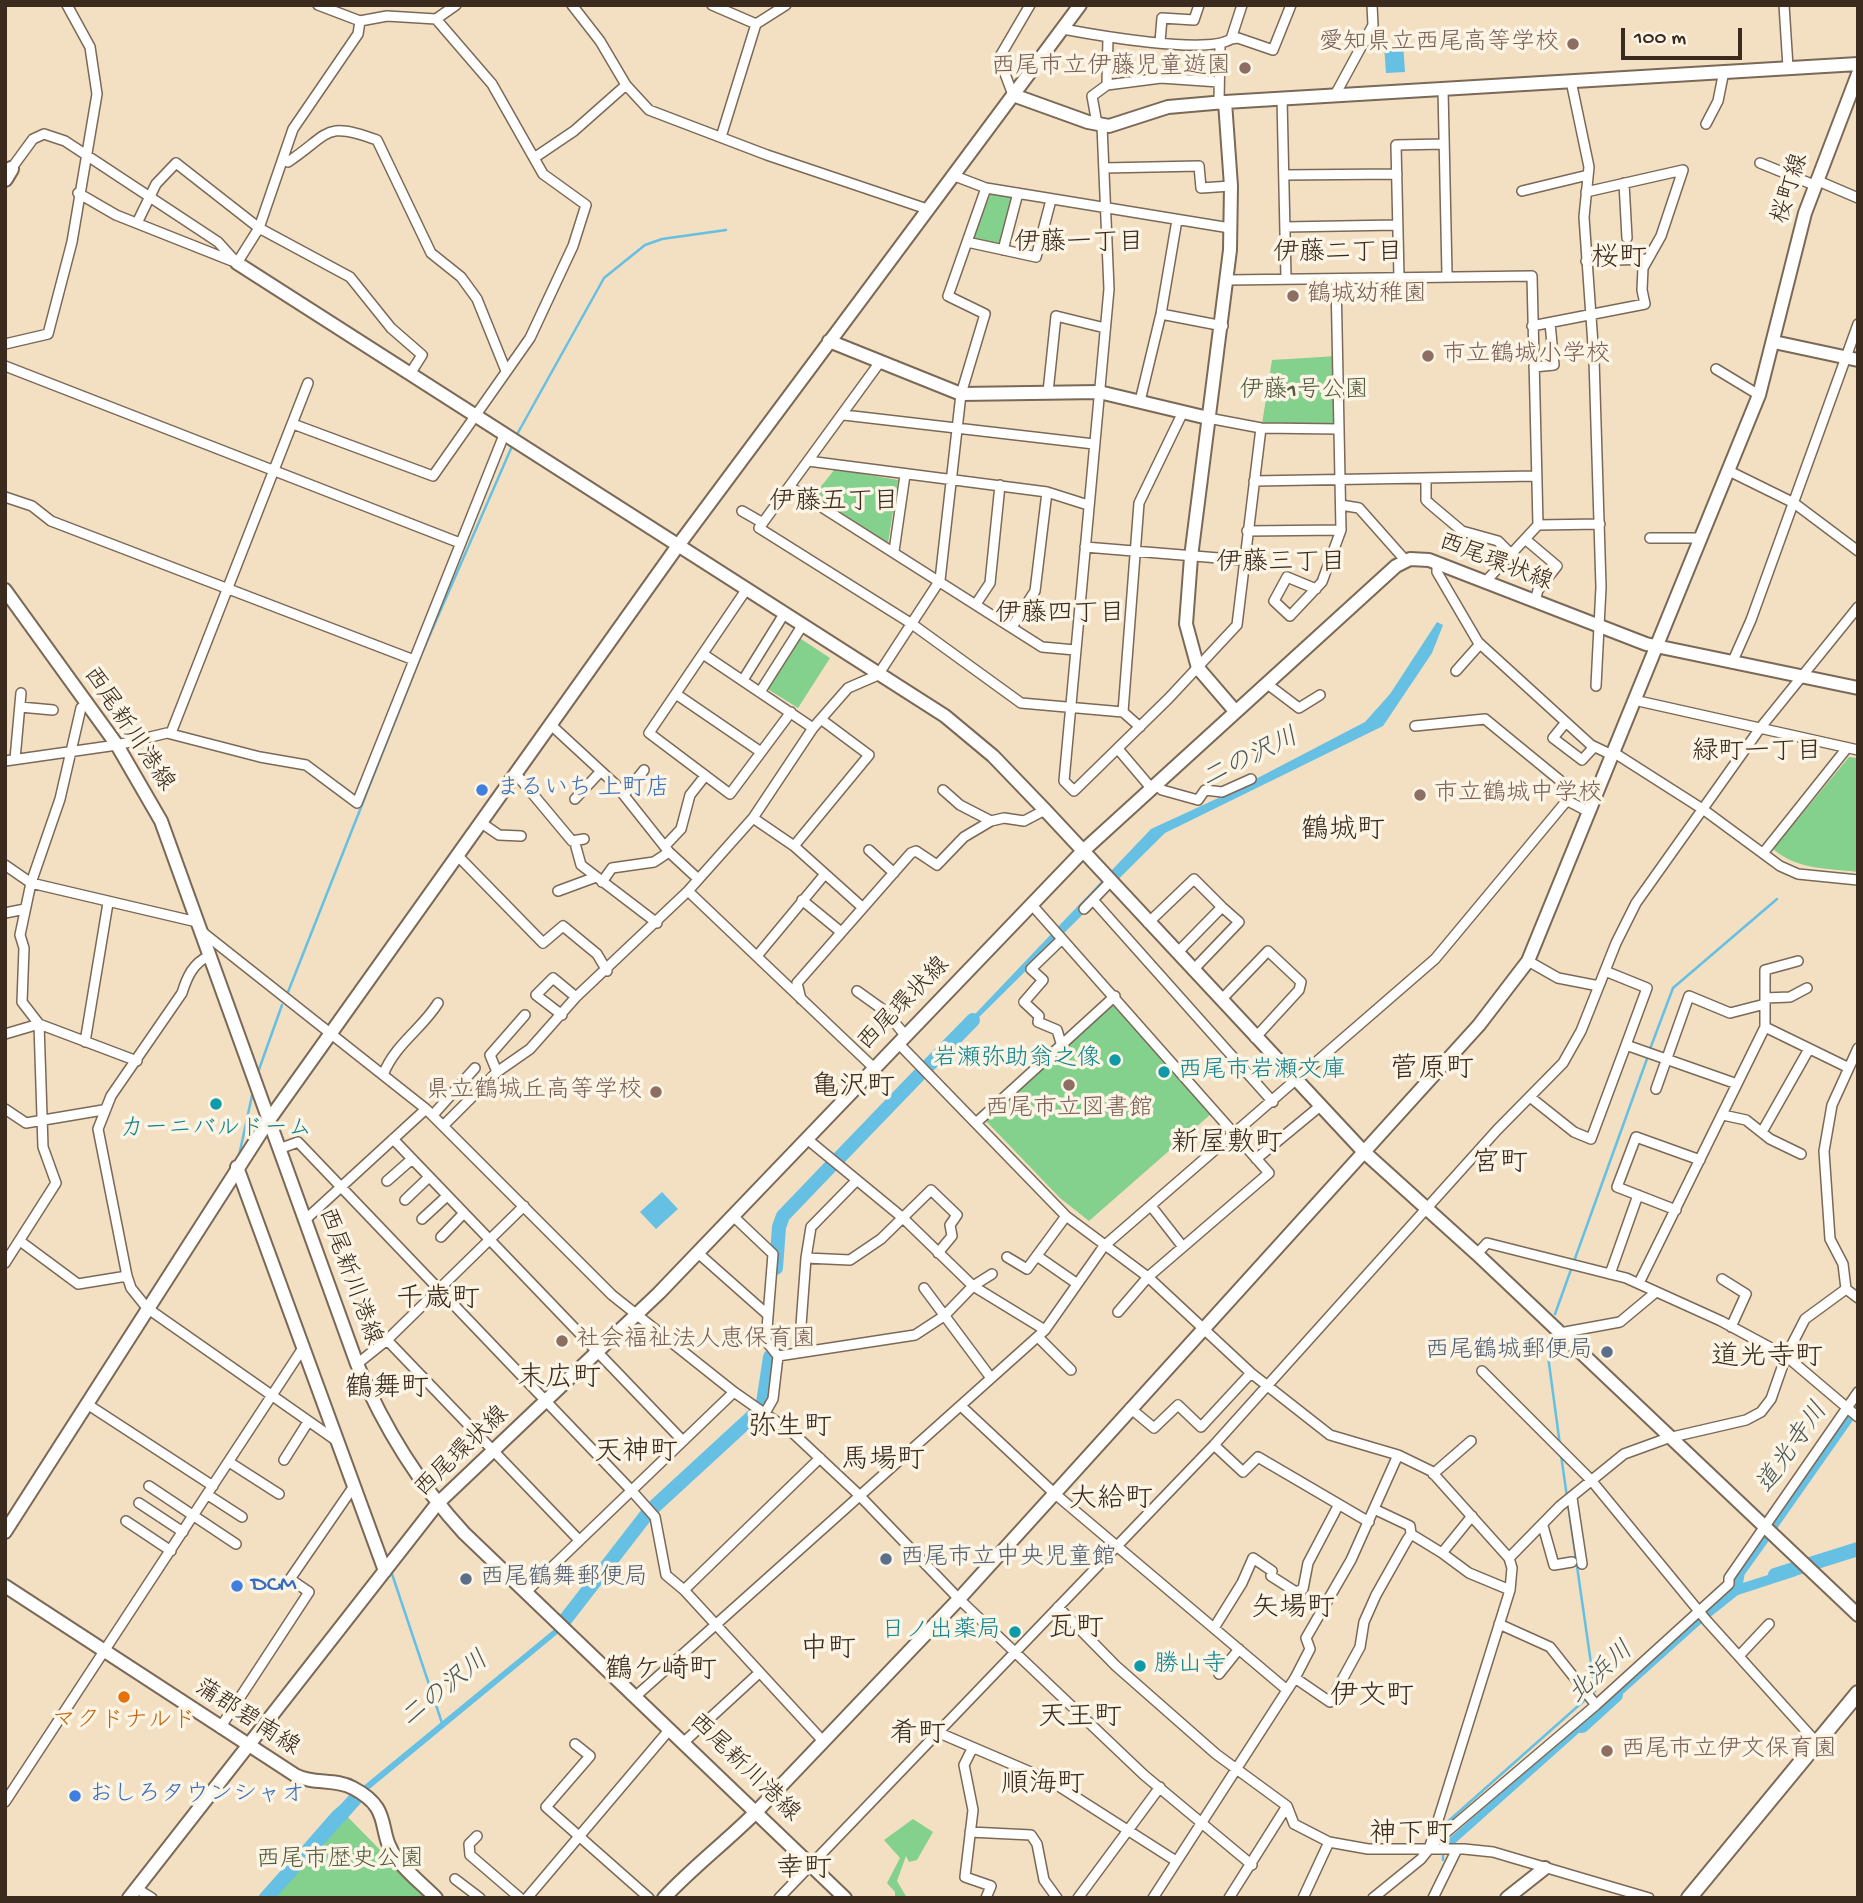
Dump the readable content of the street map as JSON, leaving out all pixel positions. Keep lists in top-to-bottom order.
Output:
{
  "streets": {
    "street": [
      "桜町線",
      "西尾環状線",
      "西尾新川港線",
      "蒲郡碧南線"
    ]
  },
  "crossings": [
    ["西尾環状線", "西尾新川港線"],
    ["西尾環状線", "蒲郡碧南線"]
  ],
  "districts": [
    "伊藤一丁目",
    "伊藤二丁目",
    "桜町",
    "伊藤五丁目",
    "伊藤三丁目",
    "伊藤四丁目",
    "緑町一丁目",
    "鶴城町",
    "菅原町",
    "亀沢町",
    "新屋敷町",
    "宮町",
    "千歳町",
    "道光寺町",
    "末広町",
    "鶴舞町",
    "弥生町",
    "天神町",
    "馬場町",
    "大給町",
    "矢場町",
    "瓦町",
    "中町",
    "鶴ケ崎町",
    "伊文町",
    "天王町",
    "肴町",
    "順海町",
    "神下町",
    "幸町"
  ],
  "water": ["二の沢川", "道光寺川", "北浜川"],
  "parks": ["伊藤1号公園", "西尾市歴史公園"],
  "places": [
    "愛知県立西尾高等学校",
    "西尾市立伊藤児童遊園",
    "鶴城幼稚園",
    "市立鶴城小学校",
    "まるいち 上町店",
    "市立鶴城中学校",
    "岩瀬弥助翁之像",
    "西尾市岩瀬文庫",
    "西尾市立図書館",
    "県立鶴城丘高等学校",
    "カーニバルドーム",
    "社会福祉法人恵保育園",
    "西尾鶴城郵便局",
    "西尾市立中央児童館",
    "西尾鶴舞郵便局",
    "DCM",
    "日ノ出薬局",
    "勝山寺",
    "マクドナルド",
    "西尾市立伊文保育園",
    "おしろタウンシャオ"
  ],
  "scale_bar": "100 m"
}
